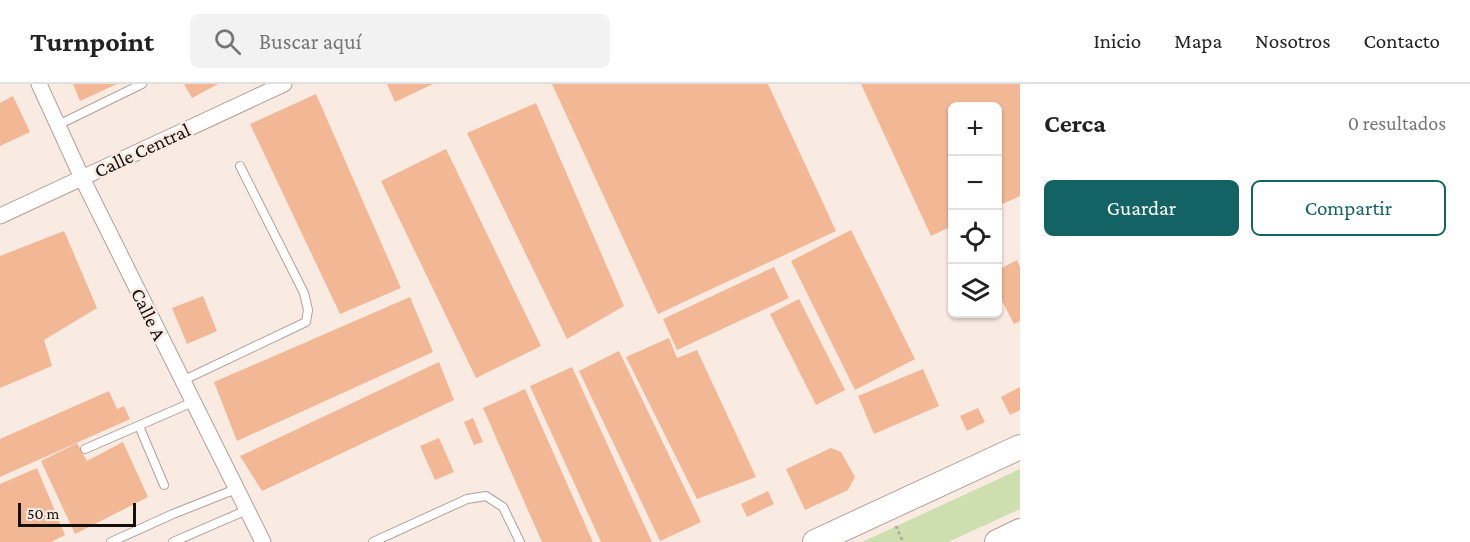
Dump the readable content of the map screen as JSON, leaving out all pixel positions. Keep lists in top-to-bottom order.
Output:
{
  "streets": {
    "street": ["Calle Central", "Calle A"]
  },
  "crossings": [
    ["Calle Central", "Calle A"]
  ],
  "scale_bar": "50 m",
  "page": {
    "header": "Turnpoint",
    "search": "Buscar aquí",
    "nav": [
      "Inicio",
      "Mapa",
      "Nosotros",
      "Contacto"
    ],
    "heading": ["Cerca", "0 resultados"],
    "map_buttons": ["+", "−"],
    "buttons": ["Guardar", "Compartir"],
    "scale": "50 m"
  }
}
